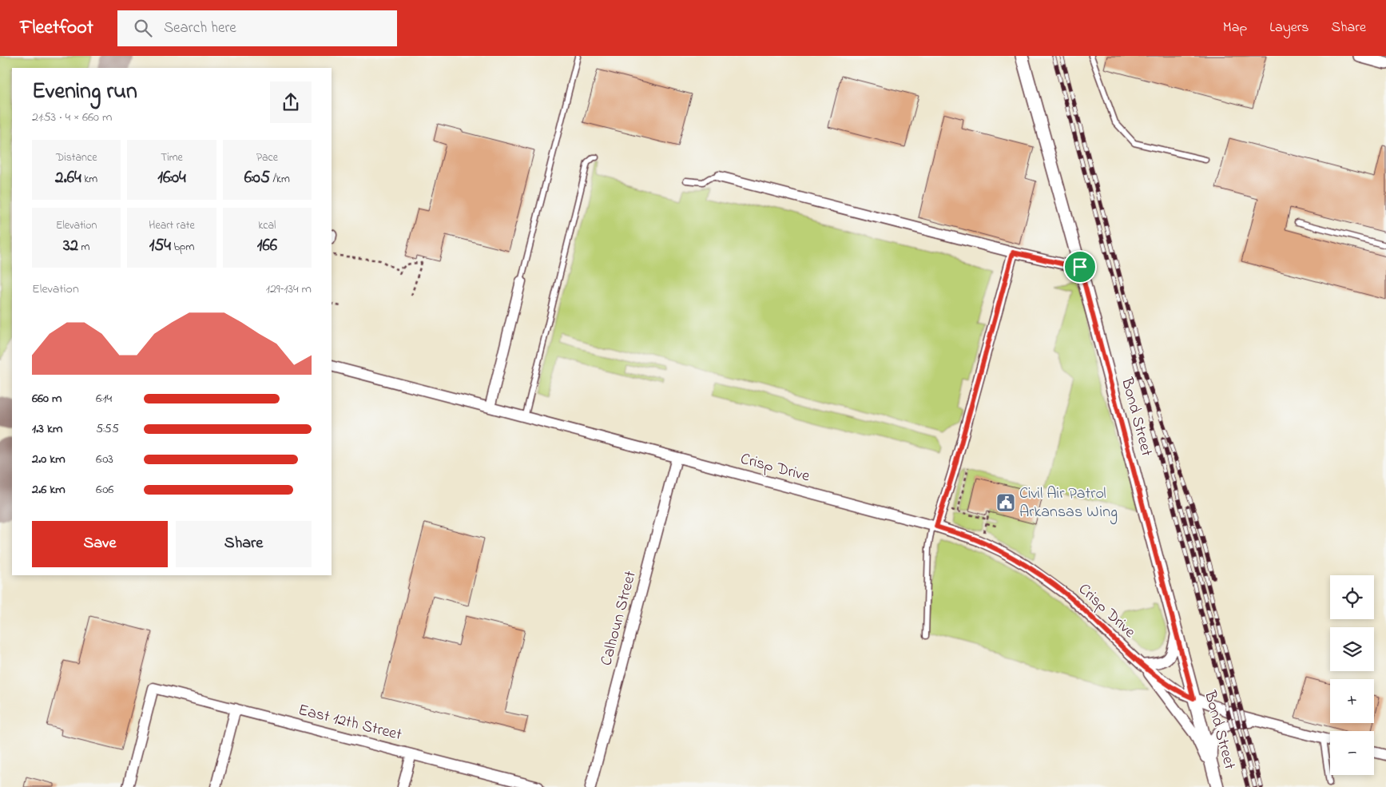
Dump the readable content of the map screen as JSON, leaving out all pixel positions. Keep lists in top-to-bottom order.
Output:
{
  "streets": {
    "street": [
      "Bond Street",
      "Crisp Drive",
      "Calhoun Street",
      "East 12th Street"
    ]
  },
  "crossings": [
    ["Bond Street", "Crisp Drive"],
    ["Crisp Drive", "Calhoun Street"]
  ],
  "places": {
    "public building": ["Civil Air Patrol Arkansas Wing"]
  },
  "page": {
    "header": "Fleetfoot",
    "search": "Search here",
    "nav": ["Map", "Layers", "Share"],
    "heading": ["Evening run", "21:53 · 4 × 660 m"],
    "stats": [
      ["Distance", "2.64 km"],
      ["Time", "16:04"],
      ["Pace", "6:05 /km"],
      ["Elevation", "32 m"],
      ["Heart rate", "154 bpm"],
      ["kcal", "166"]
    ],
    "chart": ["Elevation", "129–134 m"],
    "list": [
      {
        "name": "660 m",
        "note": "6:14"
      },
      {
        "name": "1.3 km",
        "note": "5:55"
      },
      {
        "name": "2.0 km",
        "note": "6:03"
      },
      {
        "name": "2.6 km",
        "note": "6:06"
      }
    ],
    "buttons": ["Save", "Share"],
    "map_buttons": ["+", "−"]
  }
}
